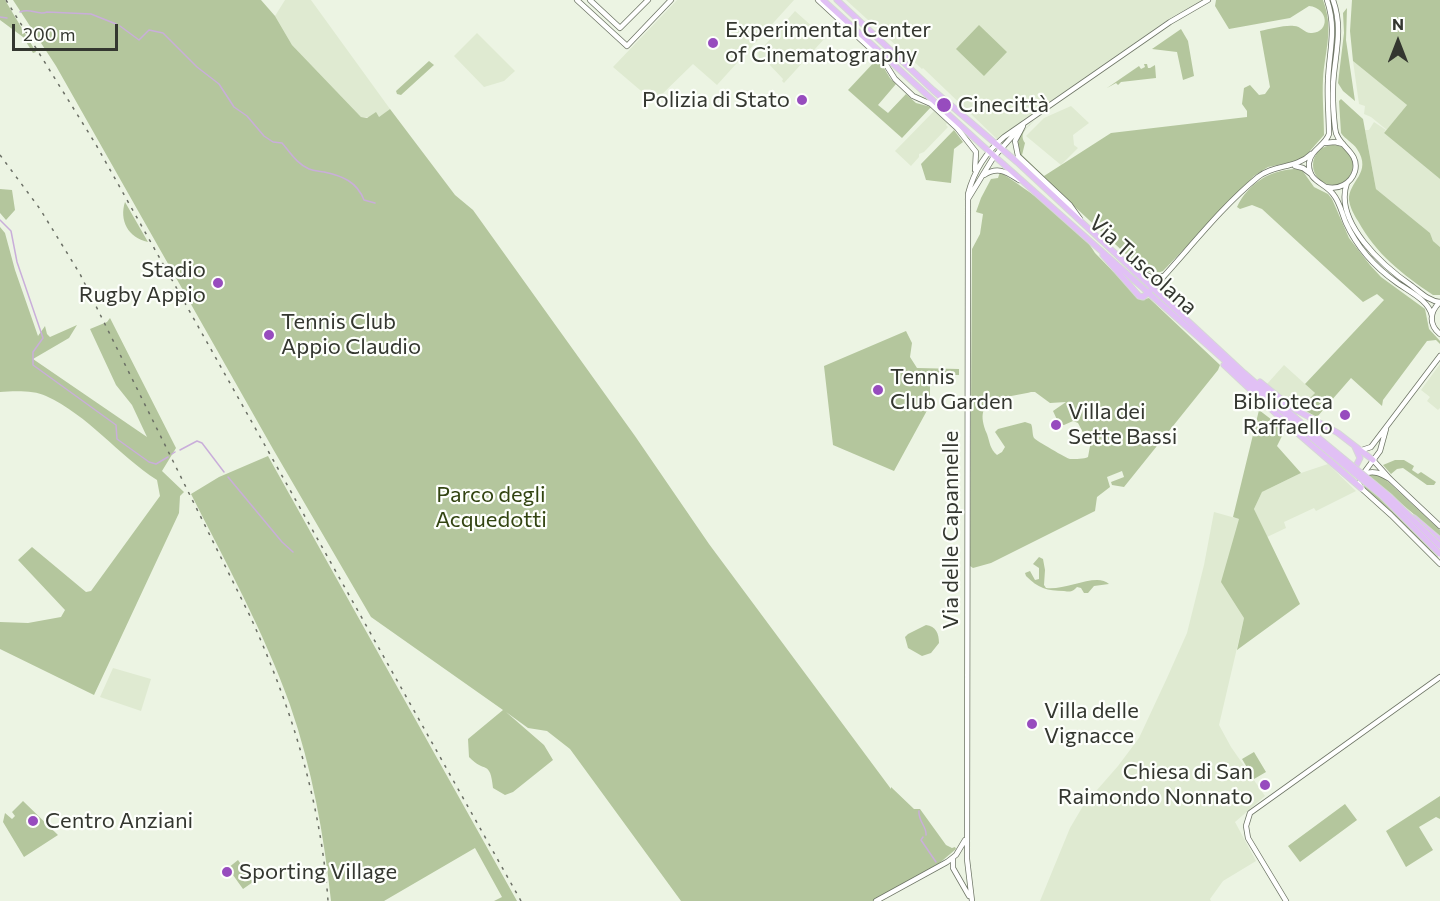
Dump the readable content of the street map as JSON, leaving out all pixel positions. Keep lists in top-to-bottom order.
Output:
{
  "streets": {
    "main road": ["Via Tuscolana"],
    "street": ["Via delle Capannelle"]
  },
  "crossings": [
    ["Via Tuscolana", "Via delle Capannelle"]
  ],
  "parks": ["Parco degli Acquedotti"],
  "places": [
    "Experimental Center of Cinematography",
    "Polizia di Stato",
    "Cinecittà",
    "Stadio Rugby Appio",
    "Tennis Club Appio Claudio",
    "Tennis Club Garden",
    "Biblioteca Raffaello",
    "Villa dei Sette Bassi",
    "Villa delle Vignacce",
    "Chiesa di San Raimondo Nonnato",
    "Centro Anziani",
    "Sporting Village"
  ],
  "scale_bar": "200 m",
  "north": "top"
}
